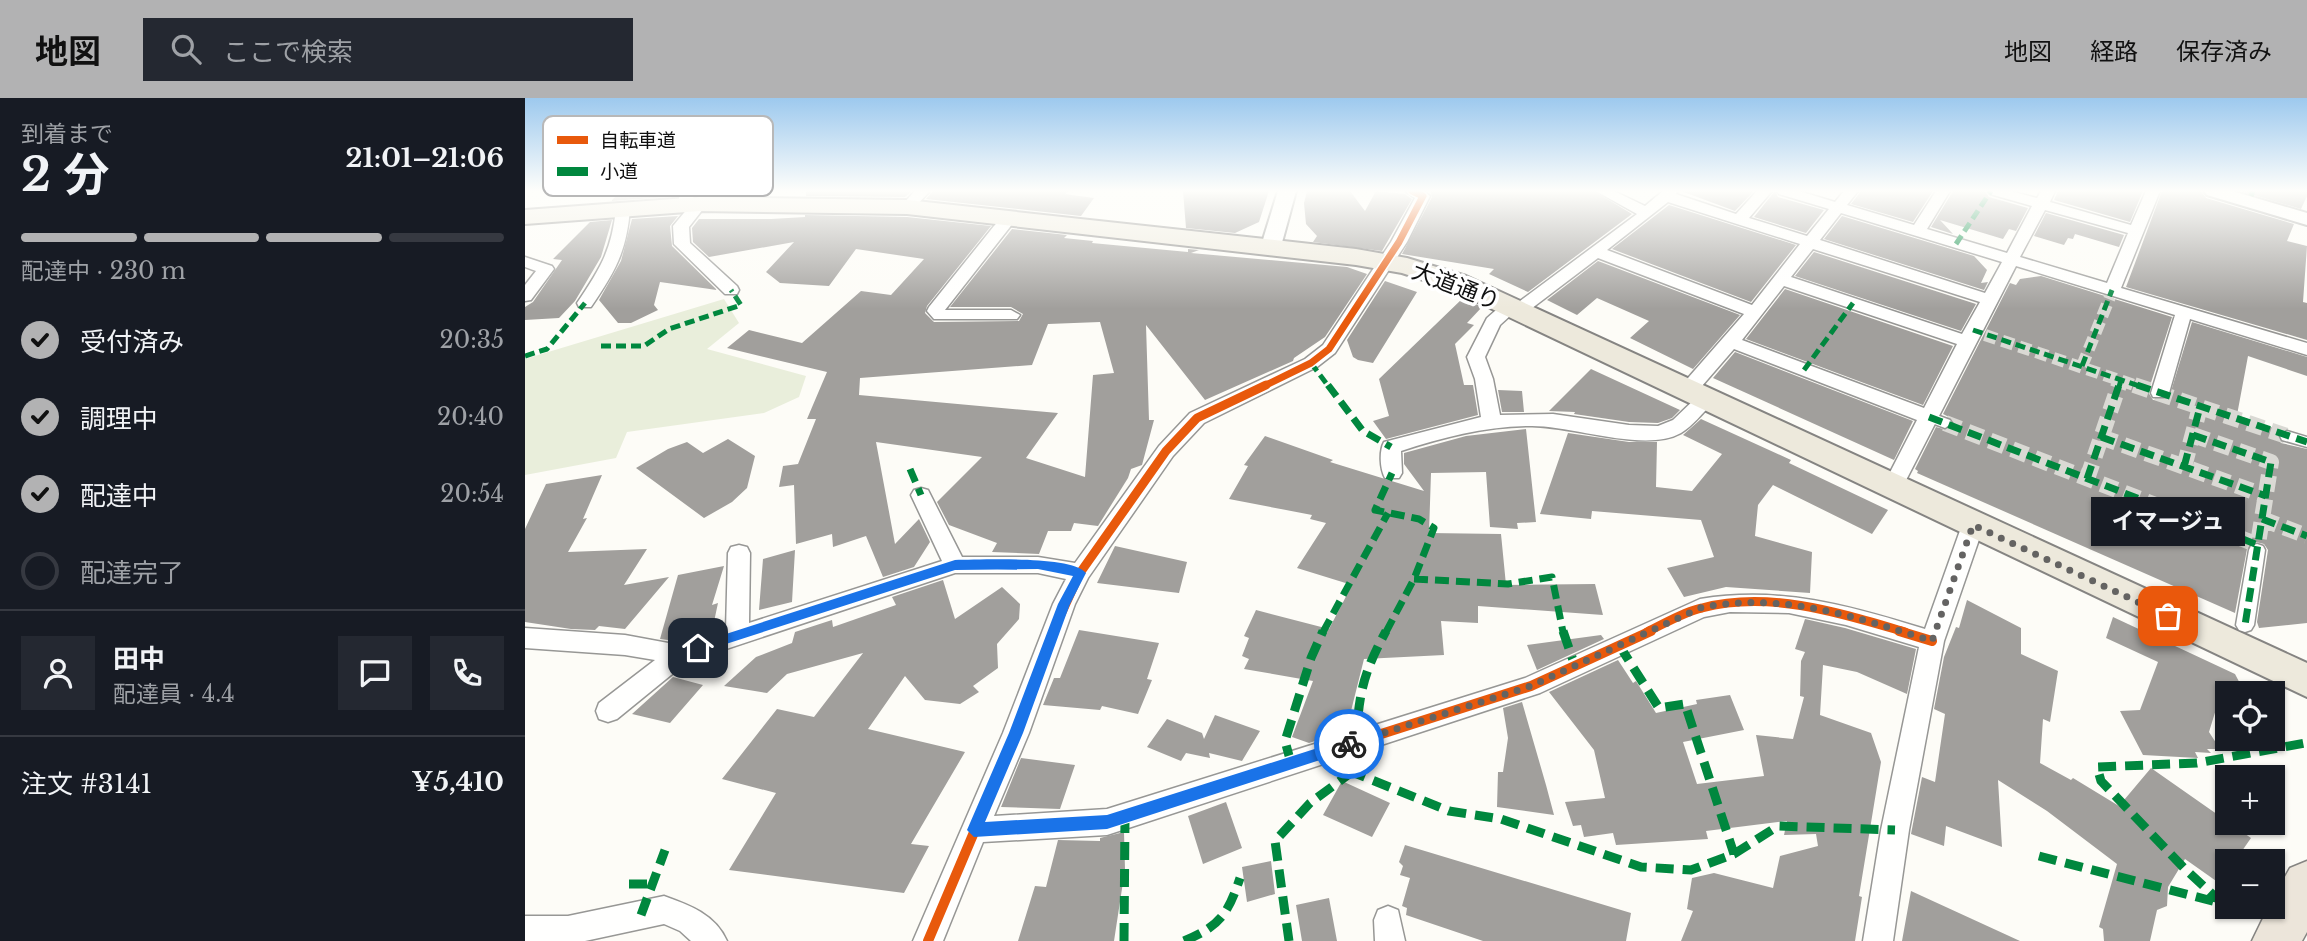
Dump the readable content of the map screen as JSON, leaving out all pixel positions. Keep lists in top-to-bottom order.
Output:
{
  "streets": {
    "main road": ["大道通り"]
  },
  "places": ["イマージュ"],
  "legend": ["自転車道", "小道"],
  "page": {
    "header": "地図",
    "search": "ここで検索",
    "nav": ["地図", "経路", "保存済み"],
    "heading": ["2 分", "到着まで", "21:01–21:06"],
    "panel": [
      "田中",
      "配達員 · 4.4",
      "注文 #3141",
      "¥5,410"
    ],
    "bar": "配達中 · 230 m",
    "list": [
      ["受付済み", "20:35"],
      ["調理中", "20:40"],
      ["配達中", "20:54"],
      "配達完了"
    ],
    "bubble": "イマージュ",
    "map_buttons": ["+", "−"]
  }
}
